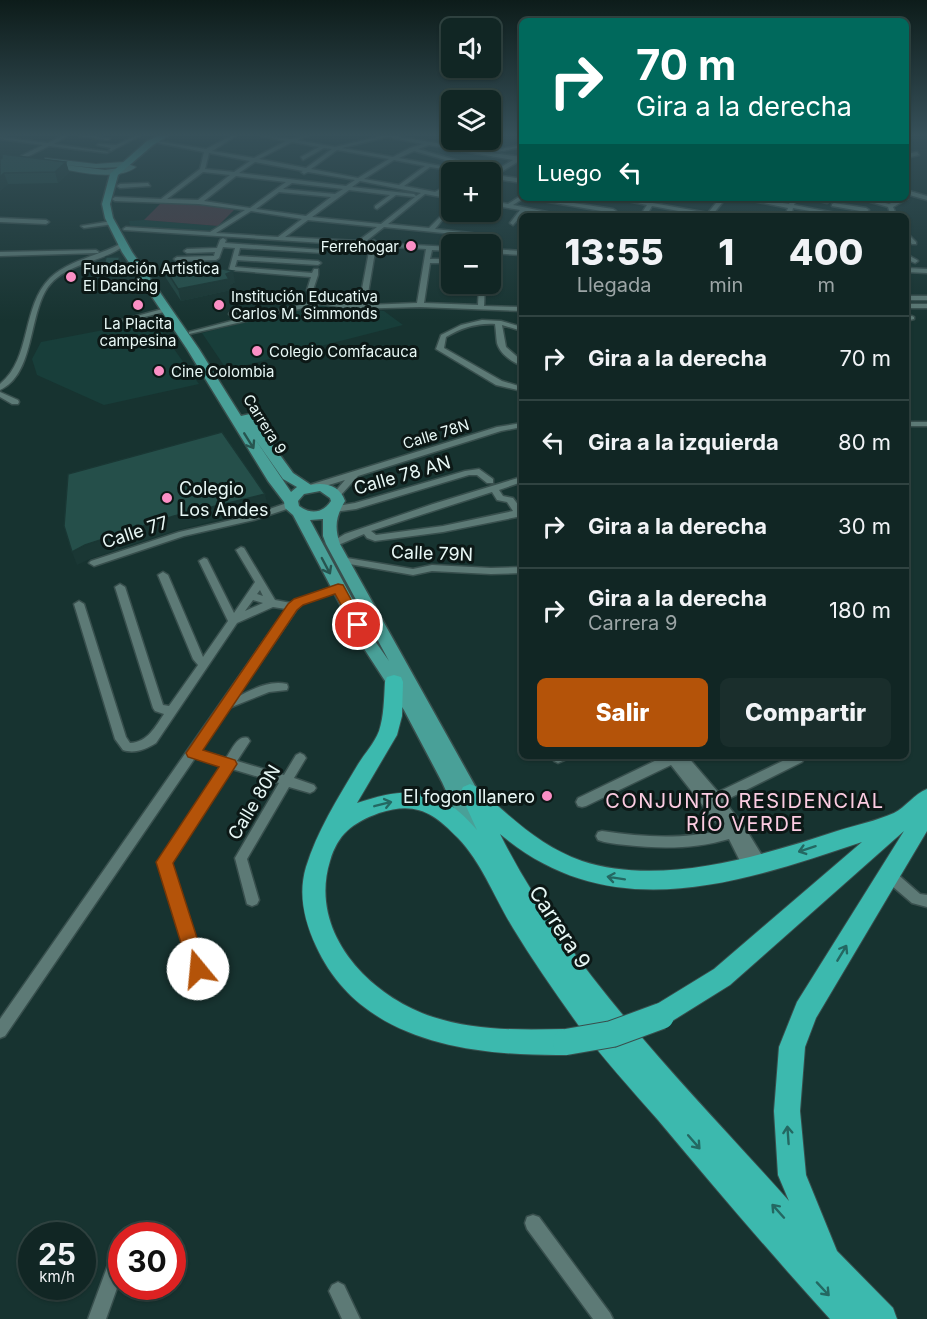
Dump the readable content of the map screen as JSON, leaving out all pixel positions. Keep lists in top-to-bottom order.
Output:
{
  "streets": {
    "highway": ["Carrera 9"],
    "street": [
      "Calle 78N",
      "Calle 78 AN",
      "Calle 77",
      "Calle 79N",
      "Calle 80N"
    ]
  },
  "crossings": [
    ["Carrera 9", "Calle 78N"],
    ["Carrera 9", "Calle 78 AN"],
    ["Carrera 9", "Calle 77"],
    ["Carrera 9", "Calle 79N"]
  ],
  "districts": ["CONJUNTO RESIDENCIAL RÍO VERDE"],
  "places": [
    "Ferrehogar",
    "Fundación Artistica El Dancing",
    "La Placita campesina",
    "Institución Educativa Carlos M. Simmonds",
    "Colegio Comfacauca",
    "Cine Colombia",
    "Colegio Los Andes",
    "El fogon llanero"
  ],
  "page": {
    "map_buttons": ["+", "−"],
    "turn": ["70 m", "Gira a la derecha"],
    "then": "Luego",
    "eta": [
      "13:55",
      "Llegada",
      "1",
      "min",
      "400",
      "m"
    ],
    "list": [
      {
        "name": "Gira a la derecha",
        "value": "70 m"
      },
      {
        "name": "Gira a la izquierda",
        "value": "80 m"
      },
      {
        "name": "Gira a la derecha",
        "value": "30 m"
      },
      {
        "name": "Gira a la derecha",
        "note": "Carrera 9",
        "value": "180 m"
      }
    ],
    "buttons": ["Salir", "Compartir"],
    "speed": "25 km/h",
    "limit": "30"
  }
}
